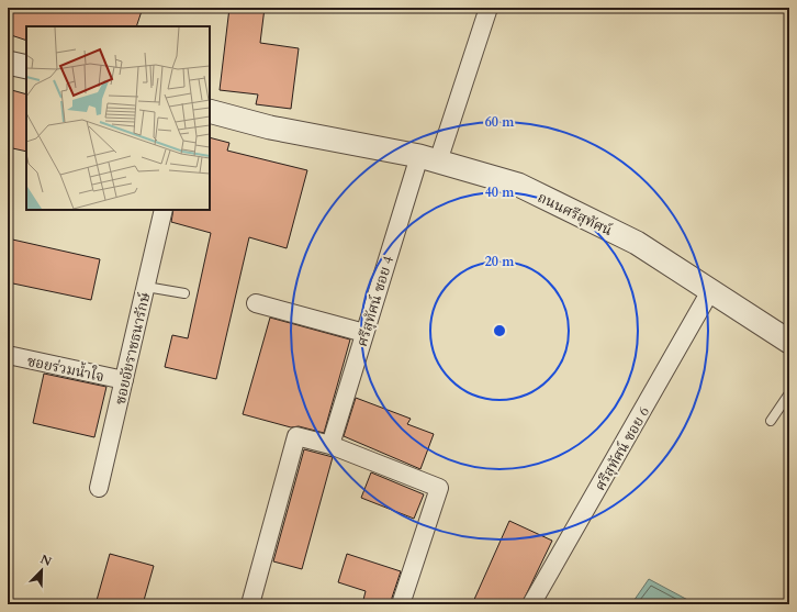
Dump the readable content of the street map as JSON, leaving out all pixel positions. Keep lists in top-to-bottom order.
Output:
{
  "streets": {
    "street": [
      "ถนนศรีสุทัศน์",
      "ศรีสุทัศน์ ซอย 4",
      "ซอยอัยราชธนารักษ์",
      "ซอยร่วมน้ำใจ",
      "ศรีสุทัศน์ ซอย 6"
    ]
  },
  "crossings": [
    ["ถนนศรีสุทัศน์", "ศรีสุทัศน์ ซอย 4"],
    ["ถนนศรีสุทัศน์", "ศรีสุทัศน์ ซอย 6"],
    ["ซอยอัยราชธนารักษ์", "ซอยร่วมน้ำใจ"]
  ],
  "north": "top right",
  "rings": ["60 m", "40 m", "20 m"]
}
